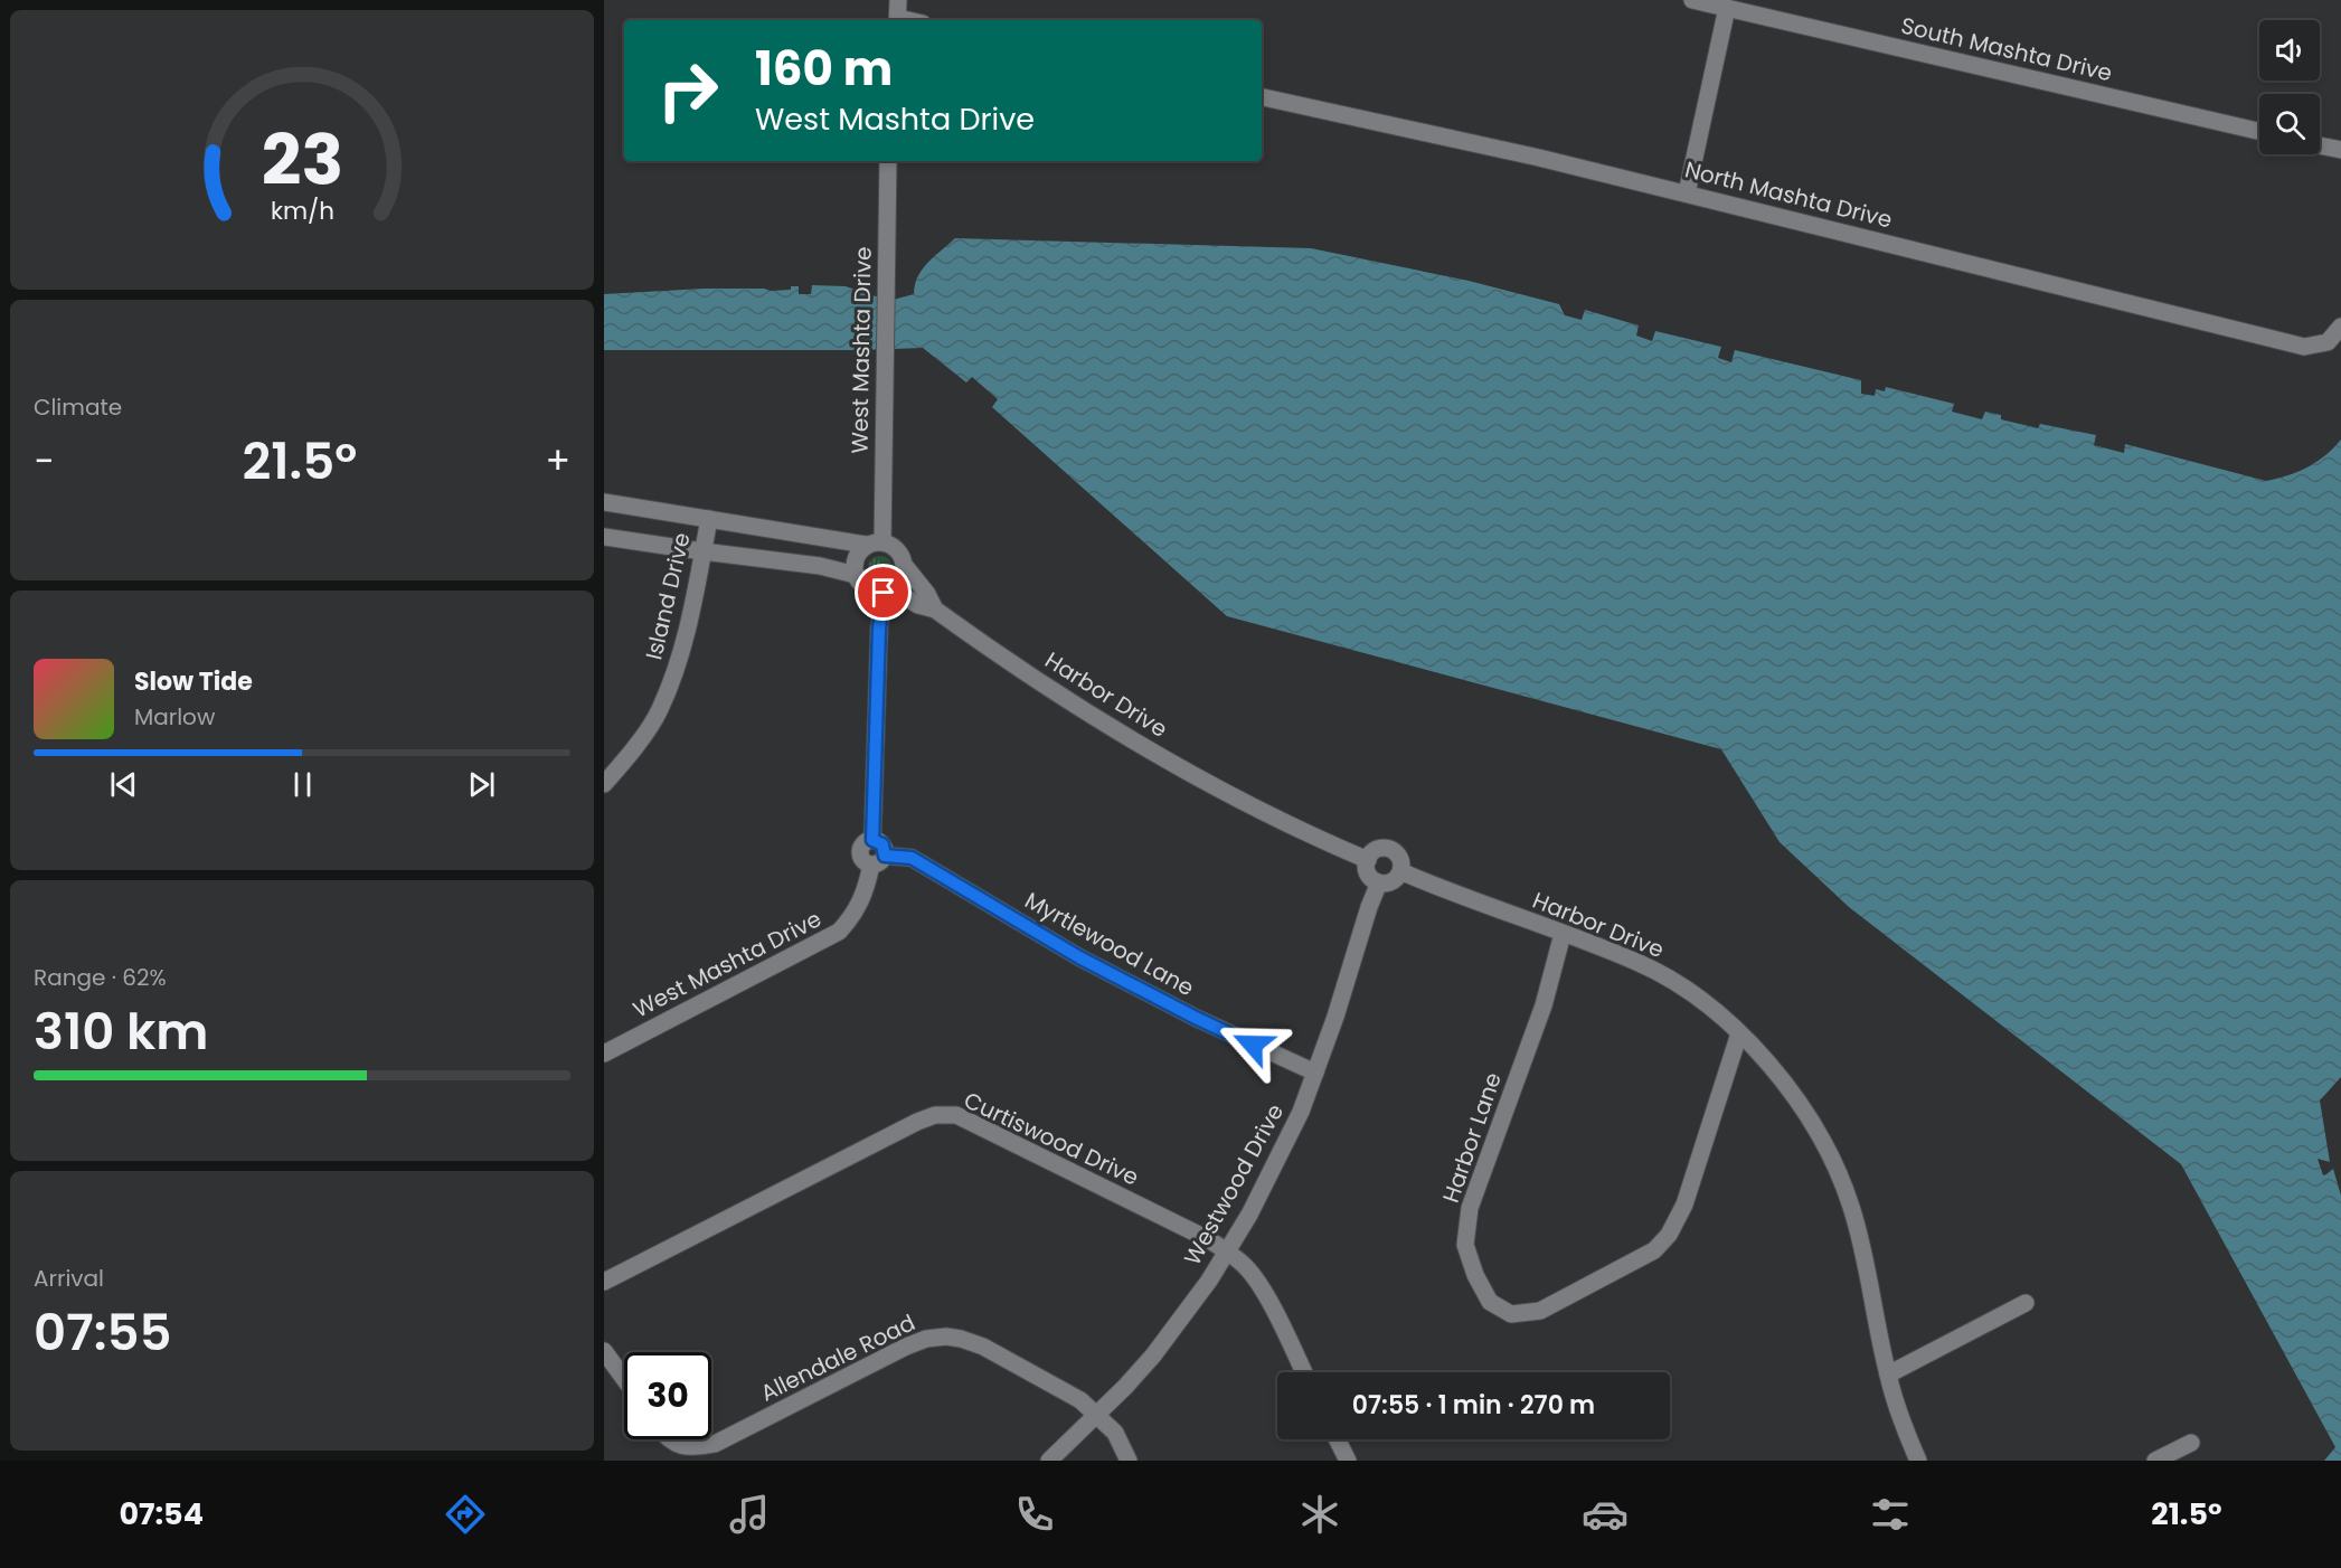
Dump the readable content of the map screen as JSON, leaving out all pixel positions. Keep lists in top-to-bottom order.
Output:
{
  "streets": {
    "street": [
      "South Mashta Drive",
      "North Mashta Drive",
      "West Mashta Drive",
      "Island Drive",
      "Harbor Drive",
      "Myrtlewood Lane",
      "Harbor Lane",
      "Curtiswood Drive",
      "Westwood Drive",
      "Allendale Road"
    ]
  },
  "crossings": [
    ["West Mashta Drive", "Harbor Drive"],
    ["West Mashta Drive", "Myrtlewood Lane"],
    ["Harbor Drive", "Harbor Lane"],
    ["Harbor Drive", "Westwood Drive"],
    ["Myrtlewood Lane", "Westwood Drive"],
    ["Curtiswood Drive", "Westwood Drive"],
    ["Westwood Drive", "Allendale Road"]
  ],
  "page": {
    "turn": ["160 m", "West Mashta Drive"],
    "tile": [
      "Climate",
      ["Range · 62%", "310 km"],
      ["Arrival", "07:55"]
    ],
    "heat": ["−", "21.5°", "+"],
    "song": ["Slow Tide", "Marlow"],
    "limit": "30",
    "trip": "07:55 · 1 min · 270 m",
    "tabs": ["07:54", "21.5°"],
    "gauge": ["23", "km/h"]
  }
}
